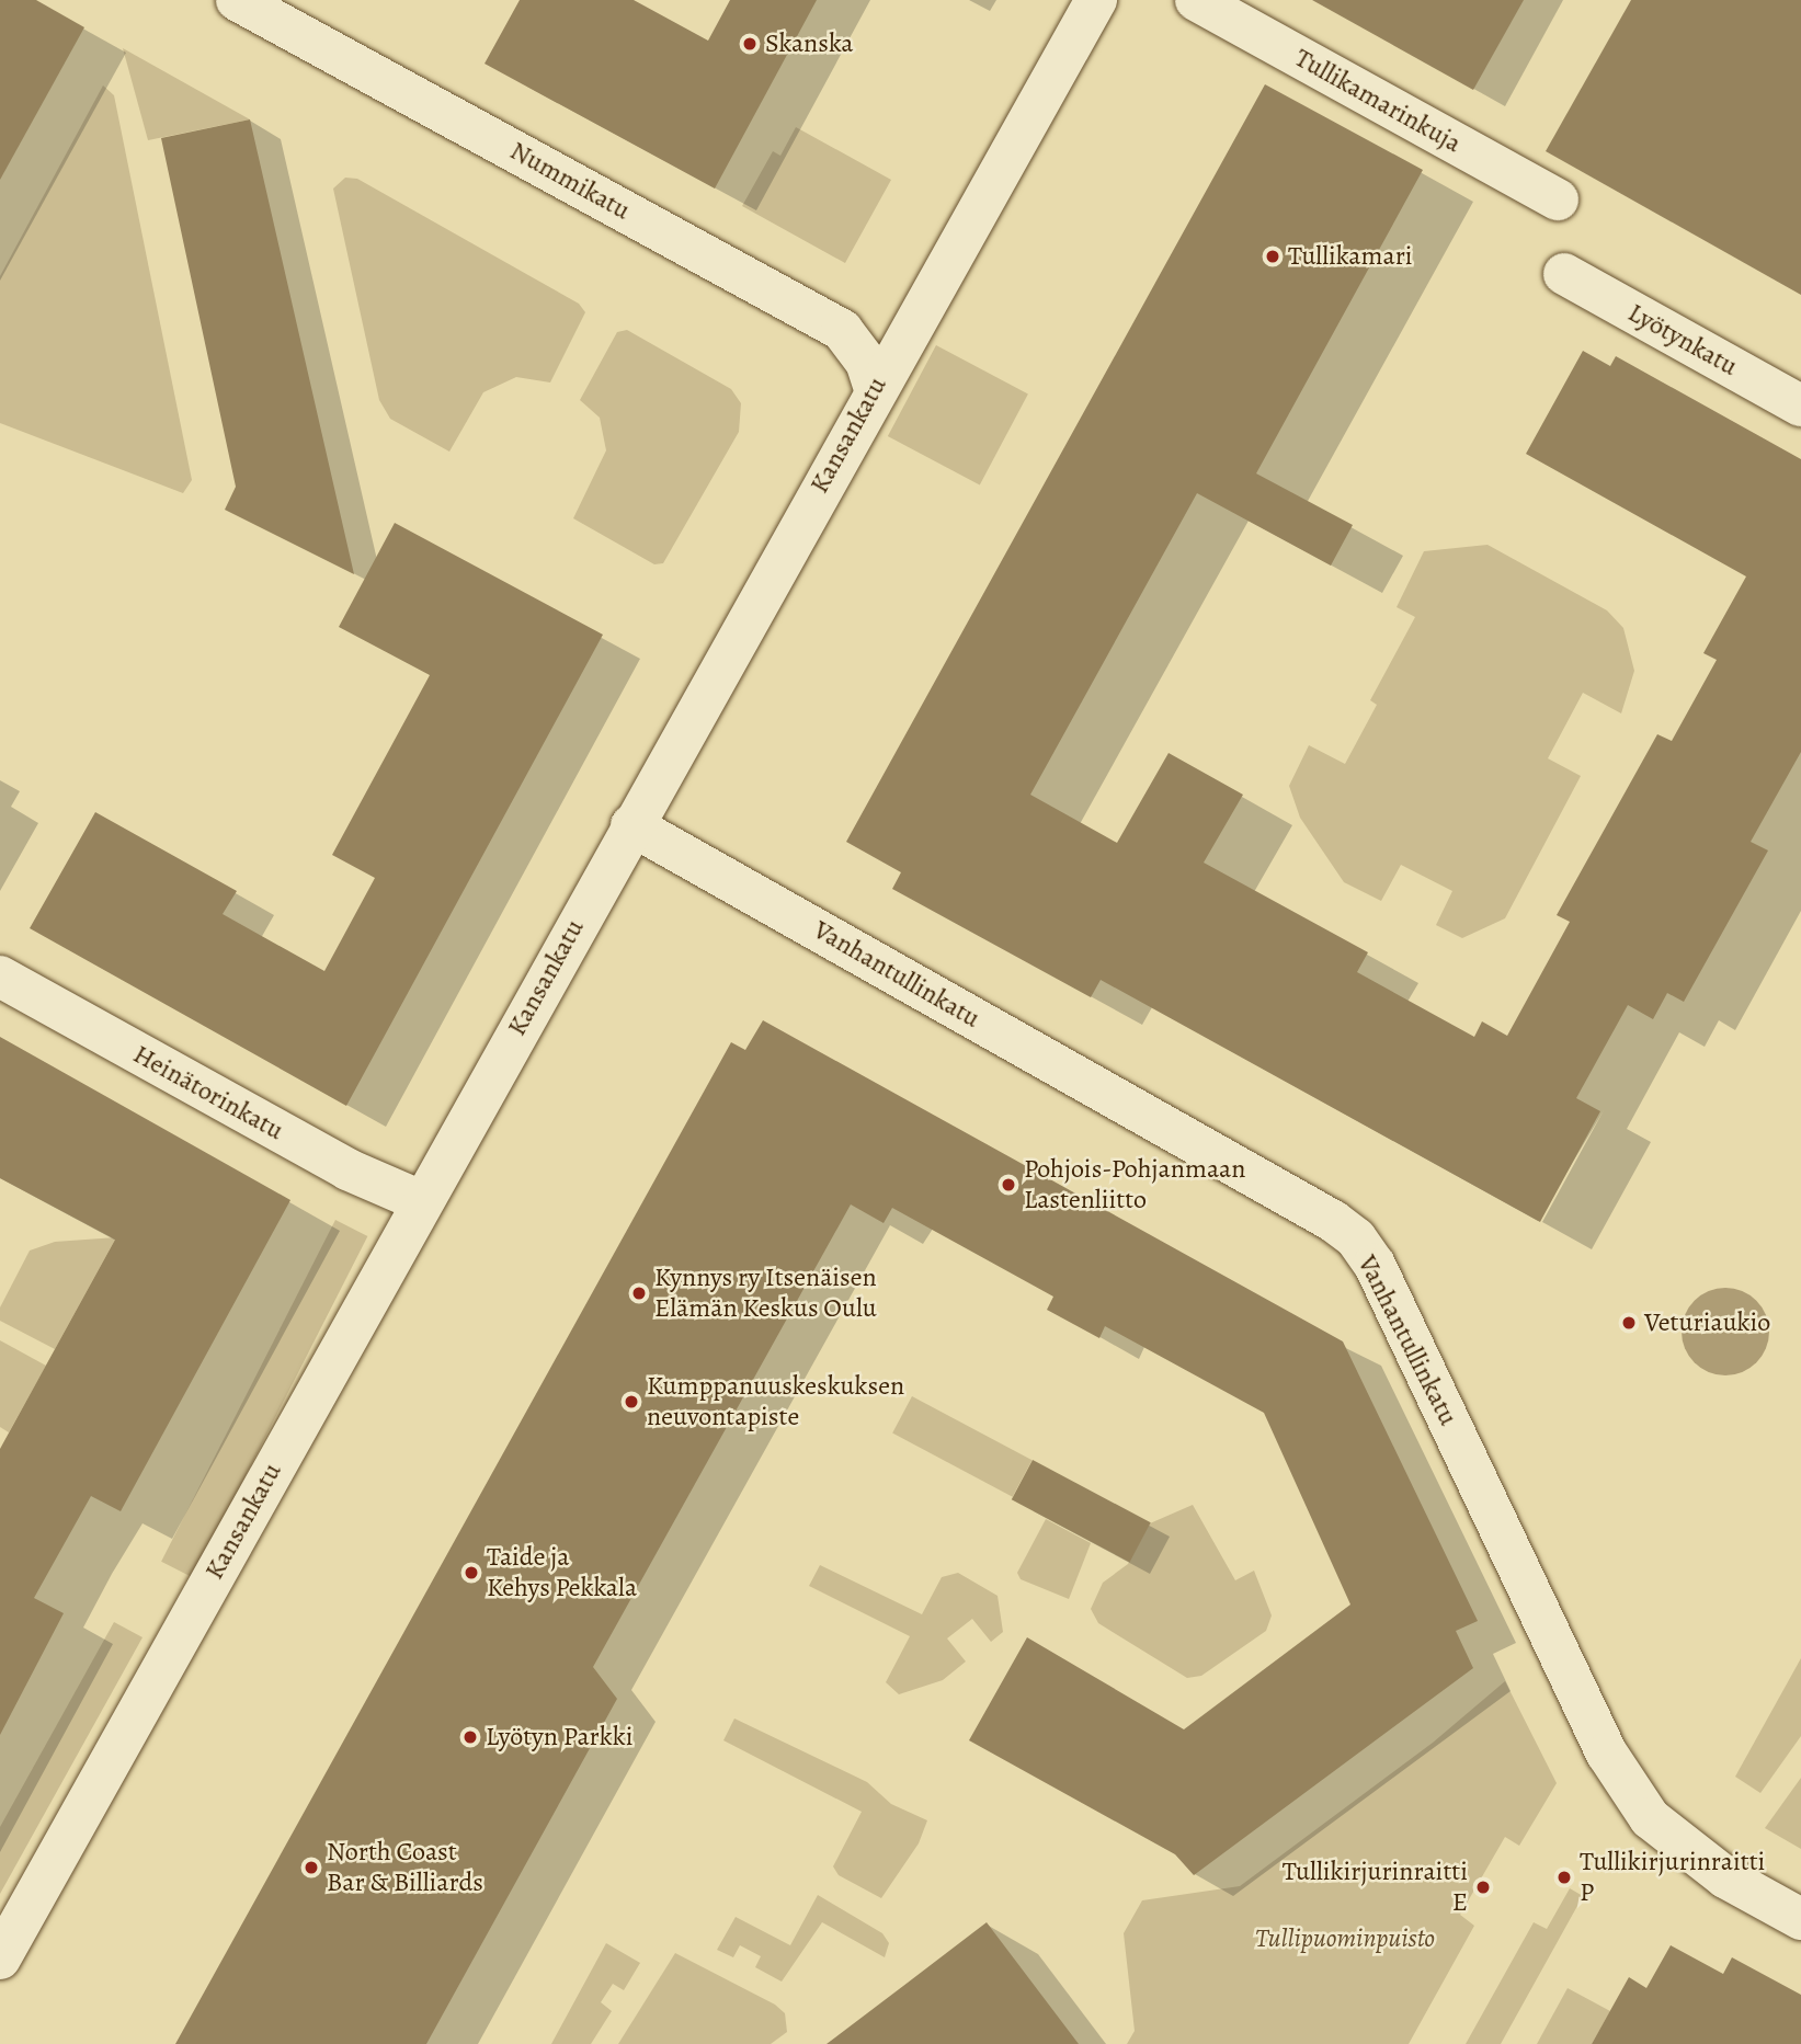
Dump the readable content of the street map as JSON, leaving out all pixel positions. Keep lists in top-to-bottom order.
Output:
{
  "streets": {
    "street": [
      "Tullikamarinkuja",
      "Nummikatu",
      "Lyötynkatu",
      "Kansankatu",
      "Vanhantullinkatu",
      "Heinätorinkatu"
    ]
  },
  "crossings": [
    ["Nummikatu", "Kansankatu"],
    ["Kansankatu", "Vanhantullinkatu"],
    ["Kansankatu", "Heinätorinkatu"]
  ],
  "parks": ["Tullipuominpuisto"],
  "places": [
    "Skanska",
    "Tullikamari",
    "Pohjois-Pohjanmaan Lastenliitto",
    "Kynnys ry Itsenäisen Elämän Keskus Oulu",
    "Veturiaukio",
    "Kumppanuuskeskuksen neuvontapiste",
    "Taide ja Kehys Pekkala",
    "Lyötyn Parkki",
    "North Coast Bar & Billiards",
    "Tullikirjurinraitti P",
    "Tullikirjurinraitti E"
  ]
}
